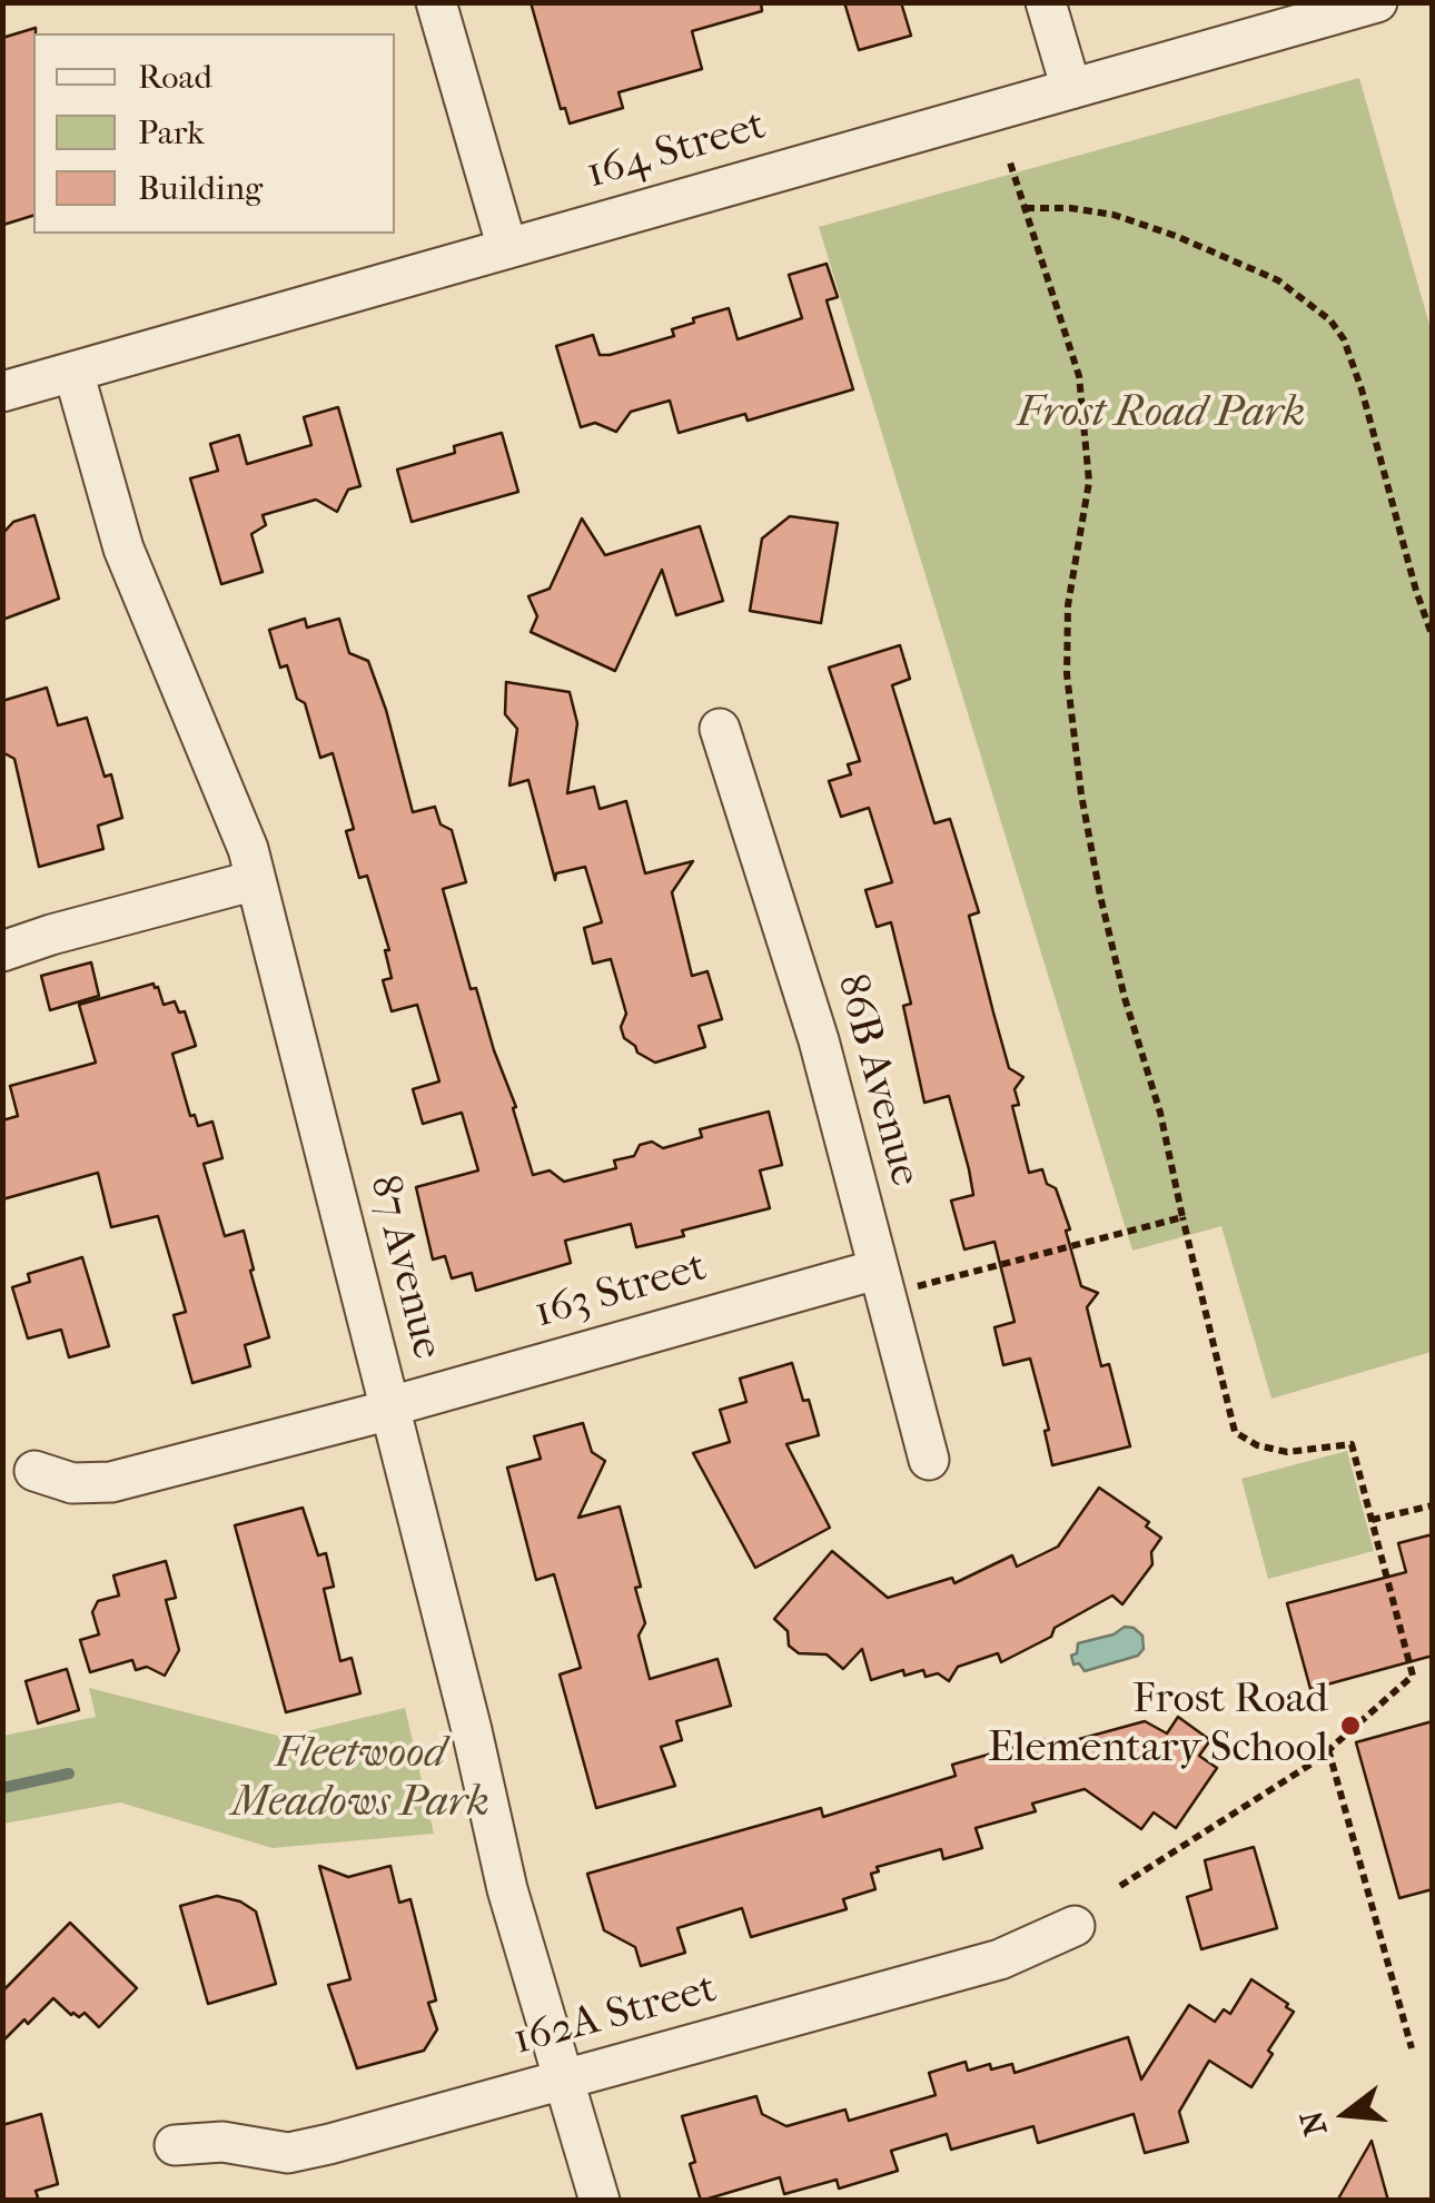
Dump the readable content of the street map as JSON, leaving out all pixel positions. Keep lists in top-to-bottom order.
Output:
{
  "streets": {
    "street": [
      "164 Street",
      "86B Avenue",
      "87 Avenue",
      "163 Street",
      "162A Street"
    ]
  },
  "crossings": [
    ["164 Street", "87 Avenue"],
    ["86B Avenue", "163 Street"],
    ["87 Avenue", "163 Street"],
    ["87 Avenue", "162A Street"]
  ],
  "parks": ["Frost Road Park", "Fleetwood Meadows Park"],
  "places": ["Frost Road Elementary School"],
  "legend": ["Road", "Park", "Building"],
  "north": "left"
}
